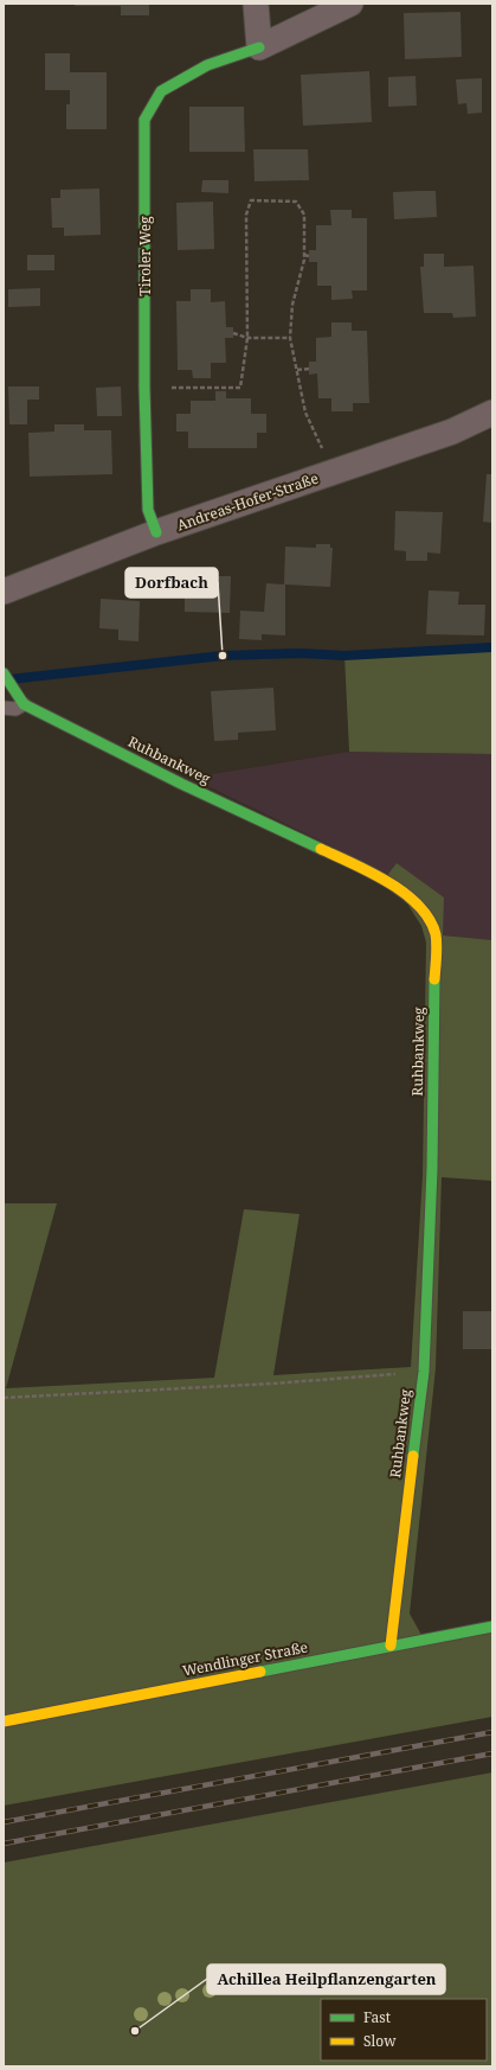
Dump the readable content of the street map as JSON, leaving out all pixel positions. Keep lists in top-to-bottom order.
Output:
{
  "streets": {
    "street": [
      "Tiroler Weg",
      "Andreas-Hofer-Straße",
      "Ruhbankweg",
      "Wendlinger Straße"
    ]
  },
  "crossings": [
    ["Tiroler Weg", "Andreas-Hofer-Straße"],
    ["Ruhbankweg", "Wendlinger Straße"]
  ],
  "places": ["Dorfbach", "Achillea Heilpflanzengarten"],
  "legend": ["Fast", "Slow"]
}
